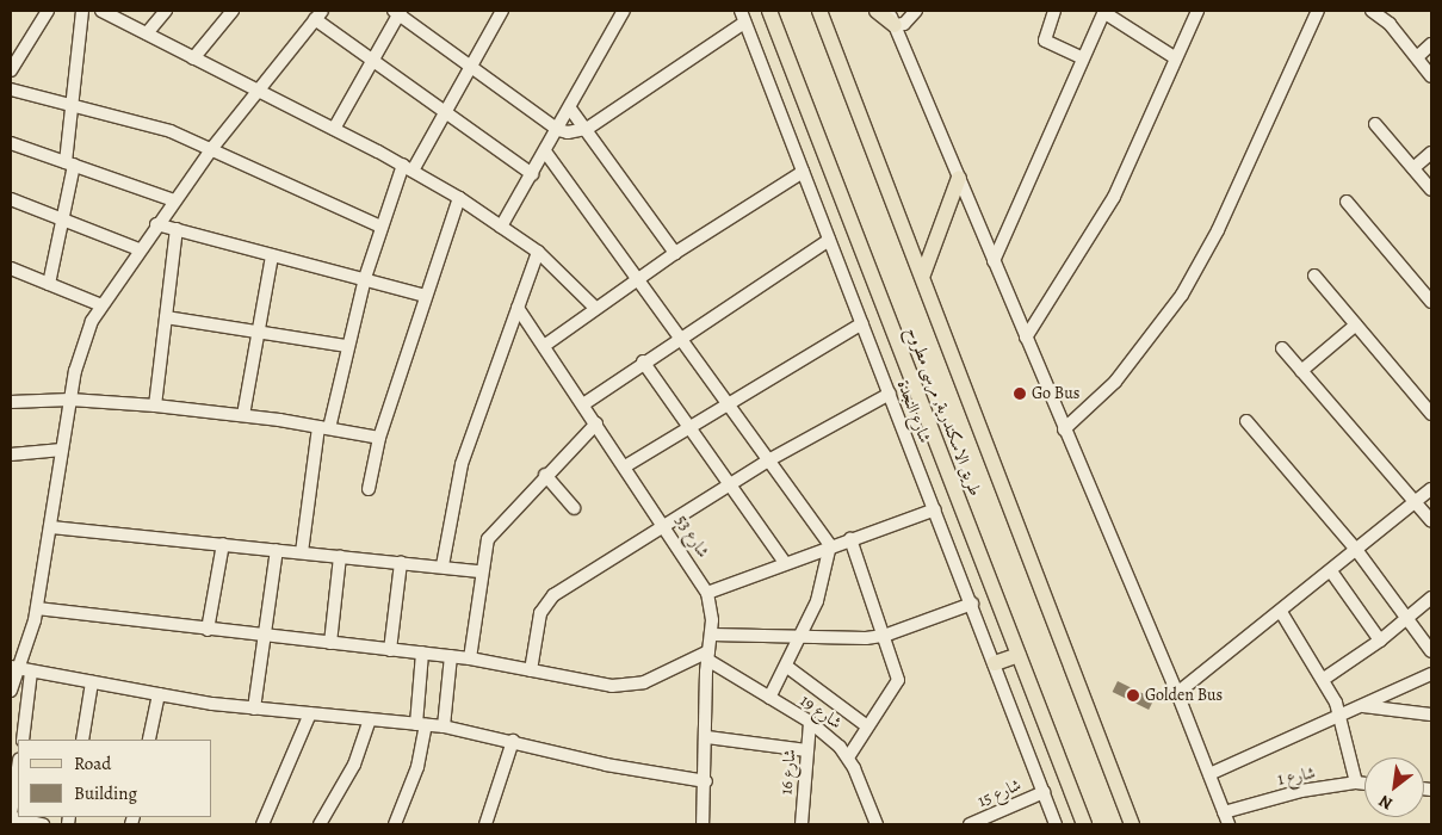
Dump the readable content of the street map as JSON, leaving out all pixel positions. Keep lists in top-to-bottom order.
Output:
{
  "streets": {
    "main road": ["طريق الاسكندرية, مرسى مطروح"],
    "street": [
      "شارع النجدة",
      "شارع 53",
      "شارع 19",
      "شارع 16",
      "شارع 1",
      "شارع 15"
    ]
  },
  "crossings": [
    ["شارع النجدة", "شارع 15"],
    ["شارع 53", "شارع 19"],
    ["شارع 19", "شارع 16"]
  ],
  "places": ["Go Bus", "Golden Bus"],
  "legend": ["Road", "Building"],
  "north": "bottom left"
}
